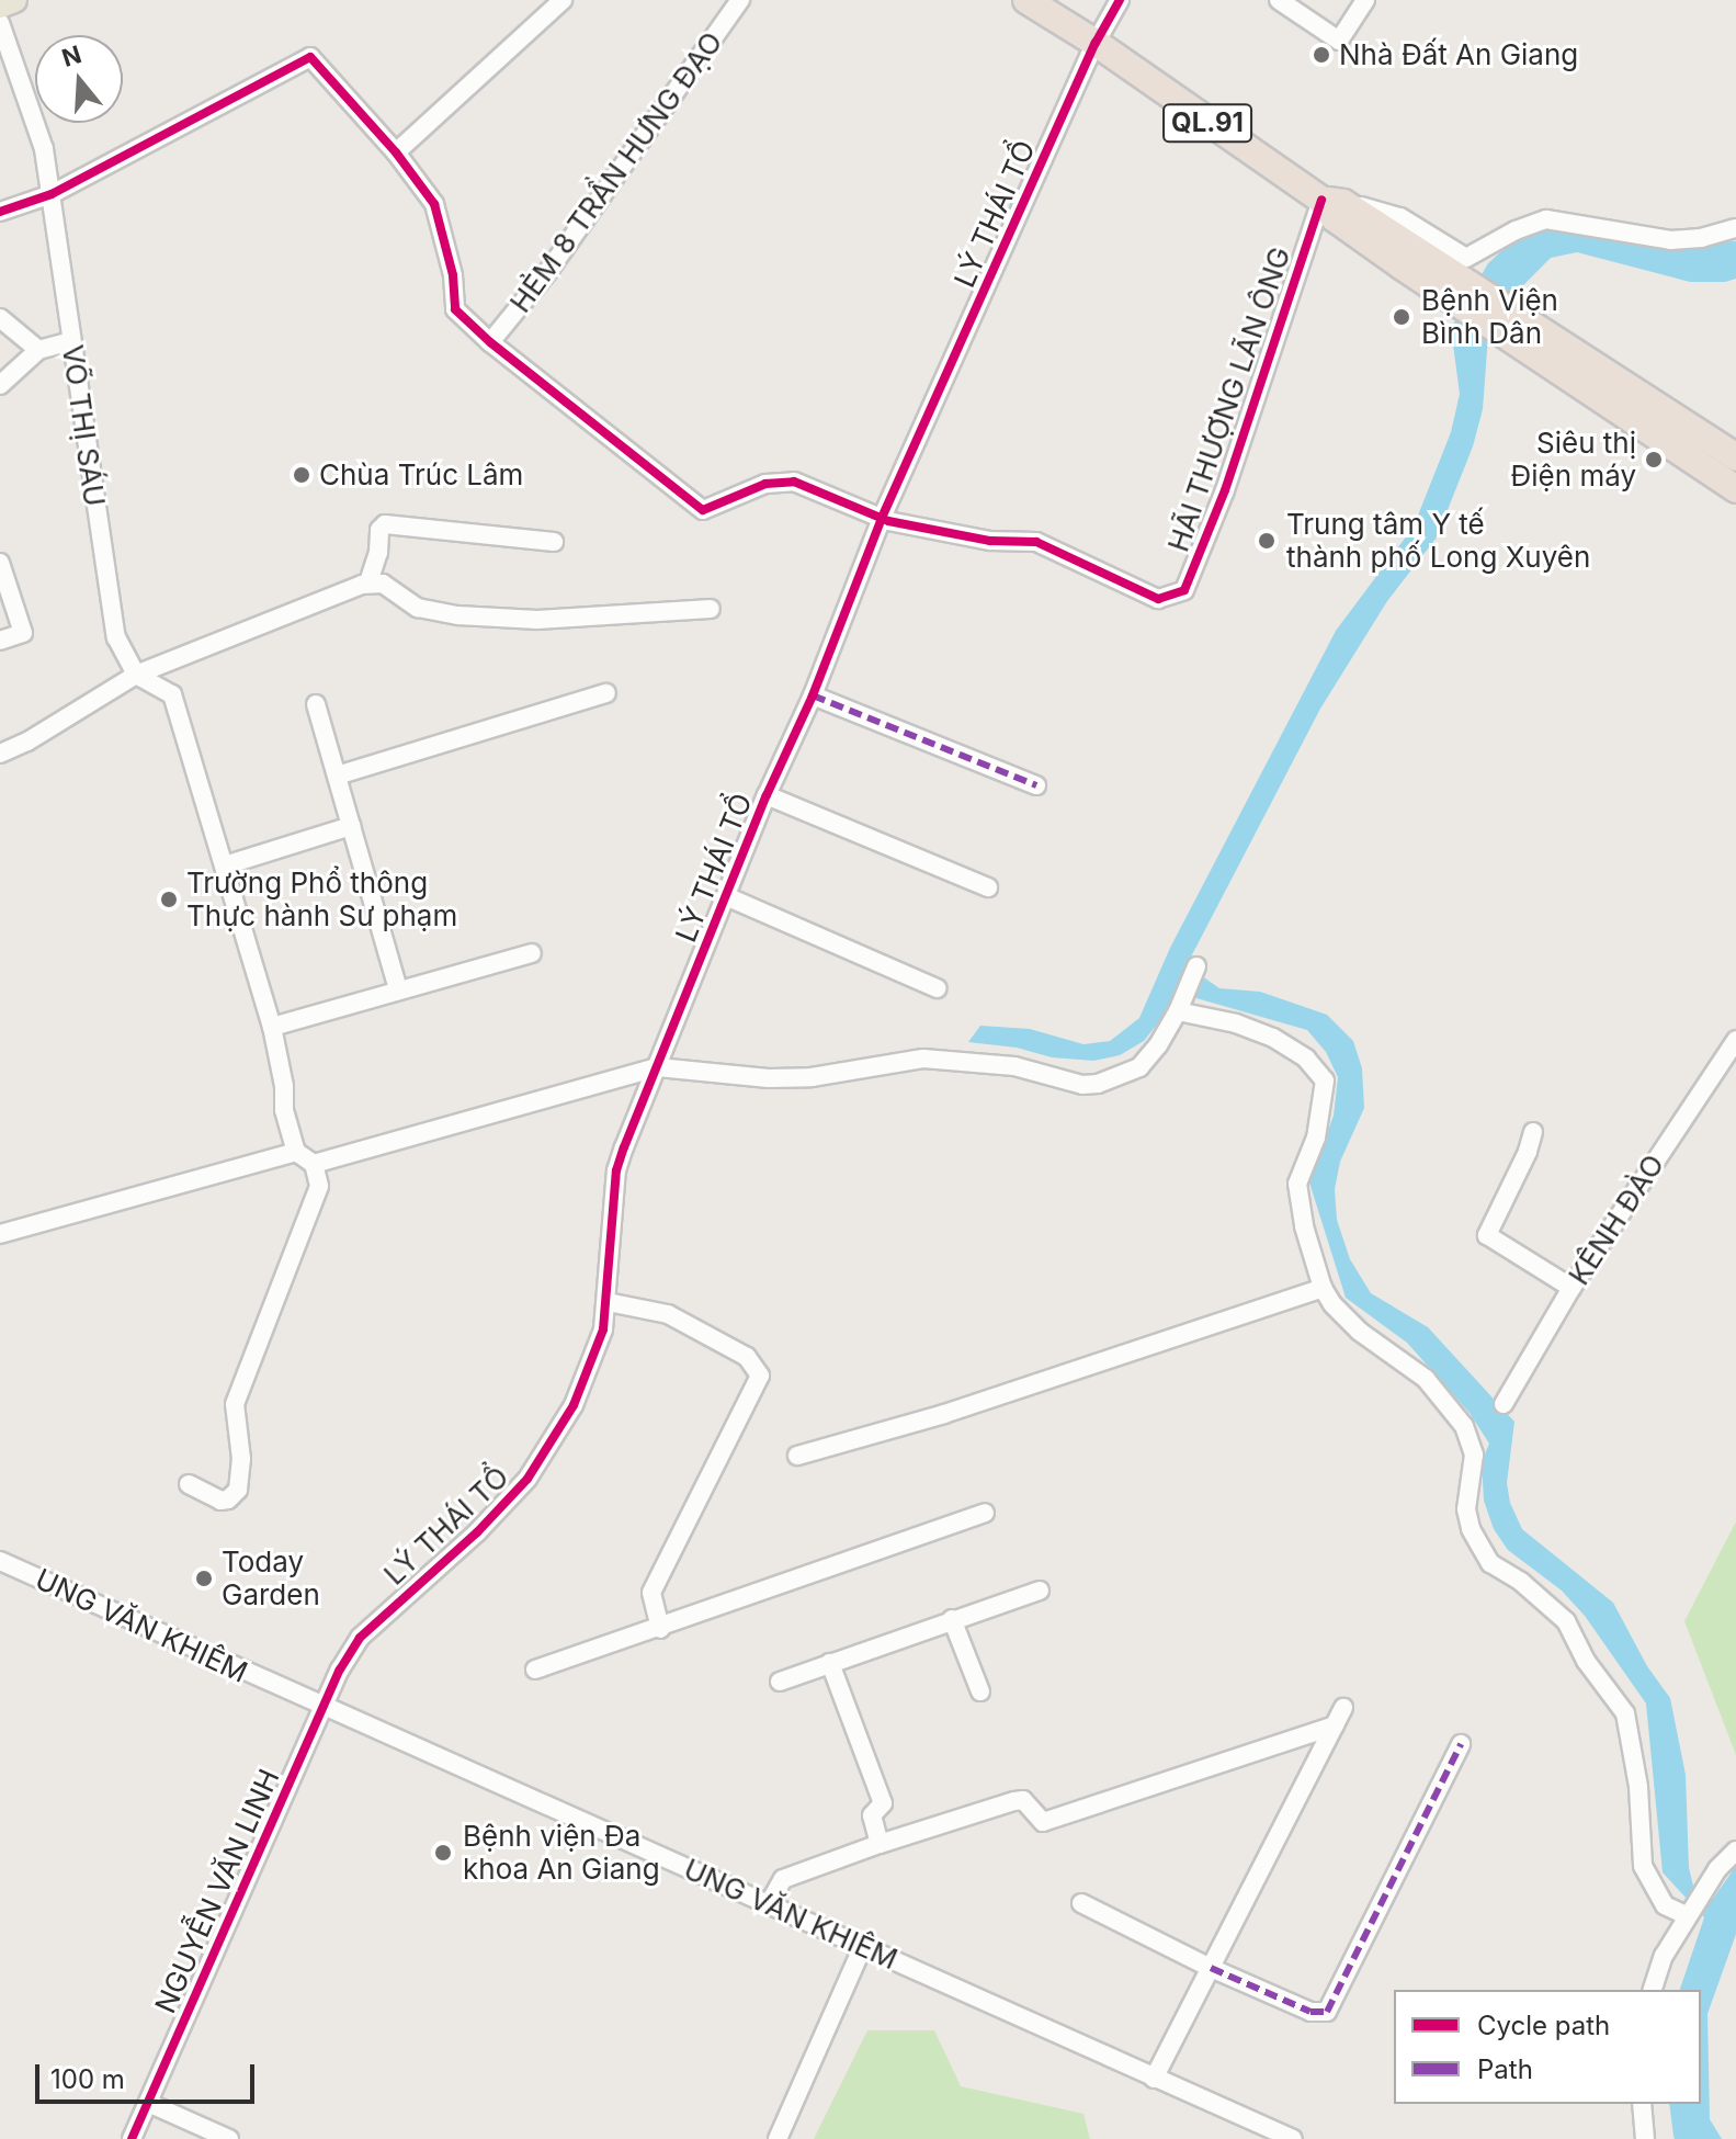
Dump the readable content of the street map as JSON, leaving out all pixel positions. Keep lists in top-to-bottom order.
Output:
{
  "streets": {
    "highway": ["QL.91"],
    "street": [
      "HẺM 8 TRẦN HƯNG ĐẠO",
      "LÝ THÁI TỔ",
      "HÃI THƯỢNG LÃN ÔNG",
      "VÕ THỊ SÁU",
      "KÊNH ĐÀO",
      "UNG VĂN KHIÊM",
      "NGUYỄN VĂN LINH"
    ]
  },
  "crossings": [
    ["QL.91", "LÝ THÁI TỔ"],
    ["QL.91", "HÃI THƯỢNG LÃN ÔNG"],
    ["HẺM 8 TRẦN HƯNG ĐẠO", "HÃI THƯỢNG LÃN ÔNG"],
    ["LÝ THÁI TỔ", "HÃI THƯỢNG LÃN ÔNG"],
    ["LÝ THÁI TỔ", "UNG VĂN KHIÊM"],
    ["LÝ THÁI TỔ", "NGUYỄN VĂN LINH"],
    ["HÃI THƯỢNG LÃN ÔNG", "VÕ THỊ SÁU"],
    ["UNG VĂN KHIÊM", "NGUYỄN VĂN LINH"]
  ],
  "places": [
    "Nhà Đất An Giang",
    "Bệnh Viện Bình Dân",
    "Siêu thị Điện máy",
    "Chùa Trúc Lâm",
    "Trung tâm Y tế thành phố Long Xuyên",
    "Trường Phổ thông Thực hành Sư phạm",
    "Today Garden",
    "Bệnh viện Đa khoa An Giang"
  ],
  "legend": ["Cycle path", "Path"],
  "scale_bar": "100 m",
  "north": "top"
}
